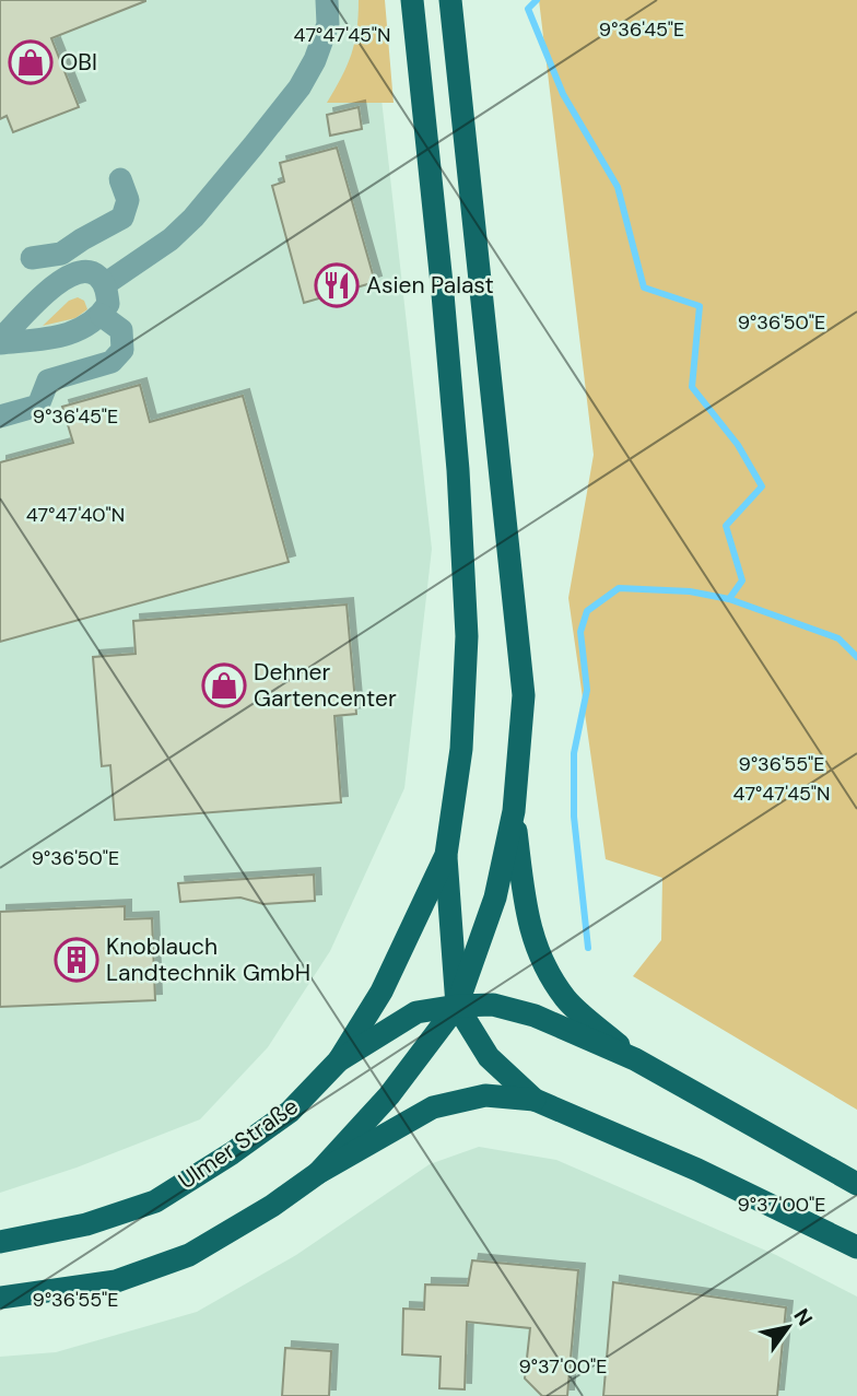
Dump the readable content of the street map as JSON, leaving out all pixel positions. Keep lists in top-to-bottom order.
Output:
{
  "streets": {
    "main road": ["Ulmer Straße"]
  },
  "places": {
    "shop": ["OBI", "Dehner Gartencenter"],
    "restaurant": ["Asien Palast"],
    "building": ["Knoblauch Landtechnik GmbH"]
  },
  "north": "top right",
  "coordinates": [
    "9°36'45\"E",
    "47°47'45\"N",
    "9°36'50\"E",
    "47°47'40\"N",
    "9°36'55\"E",
    "9°37'00\"E"
  ]
}
